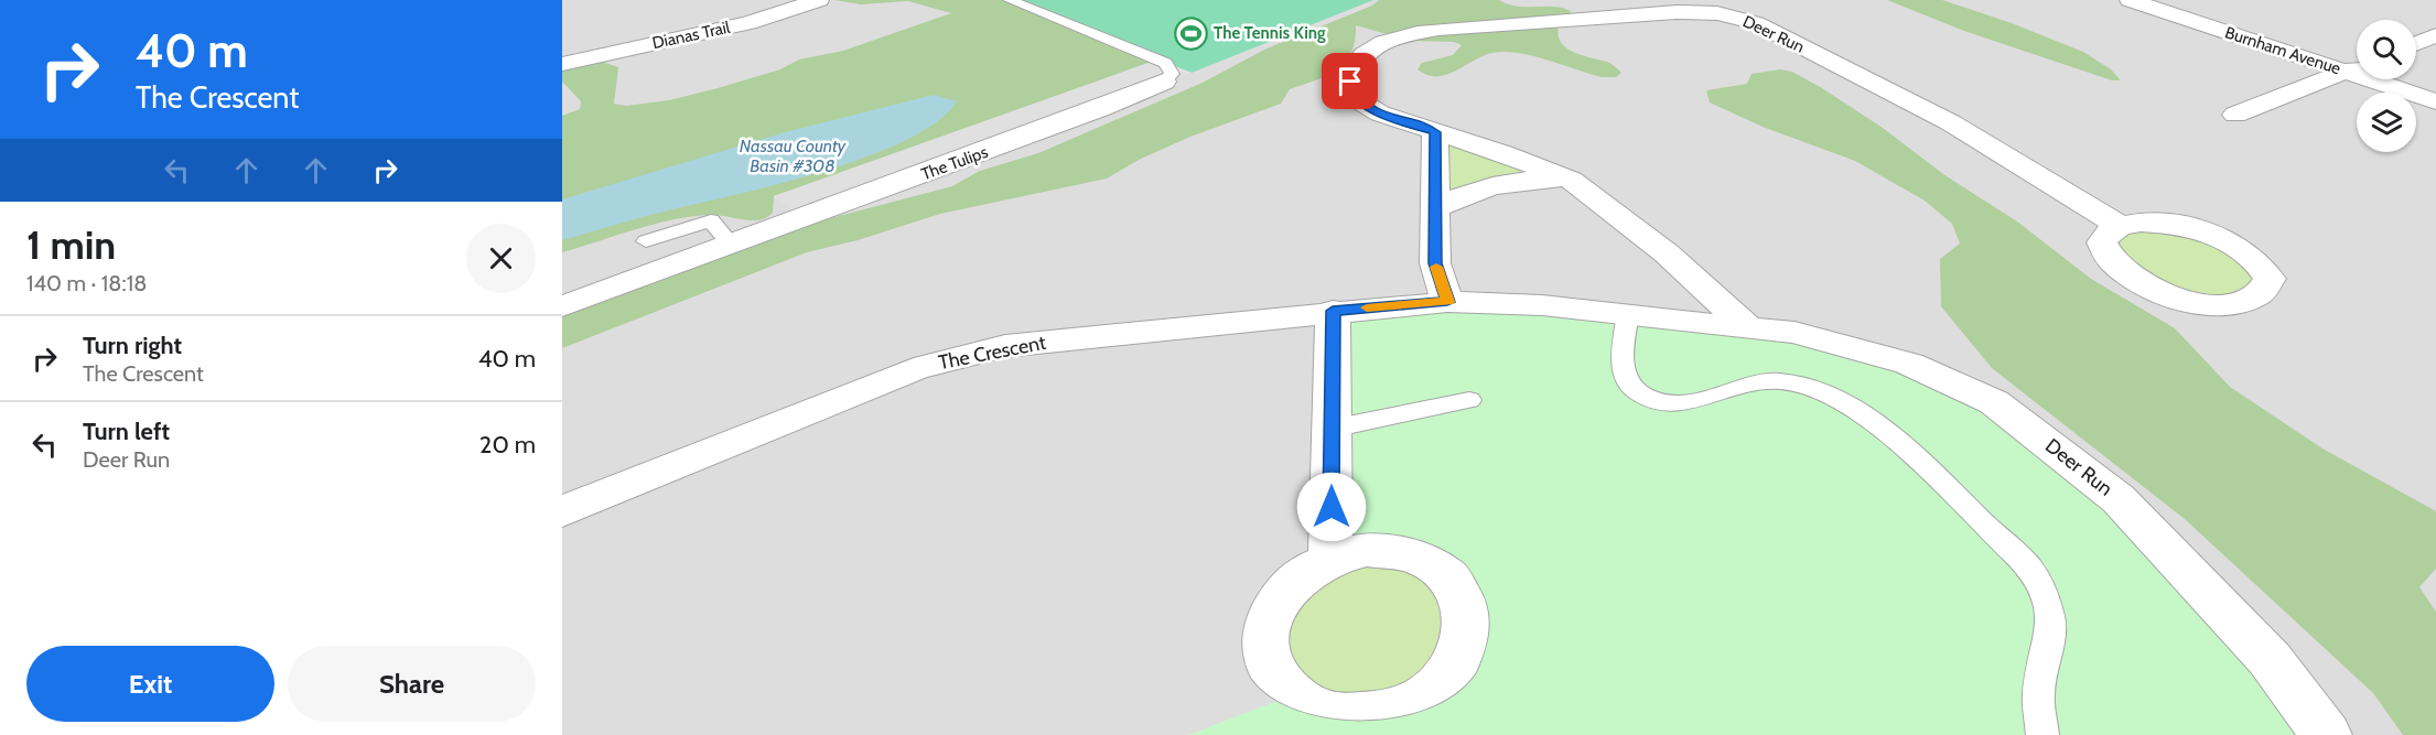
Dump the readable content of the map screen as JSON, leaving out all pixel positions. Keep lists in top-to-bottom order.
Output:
{
  "streets": {
    "street": [
      "Deer Run",
      "Dianas Trail",
      "Burnham Avenue",
      "The Tulips",
      "The Crescent"
    ]
  },
  "crossings": [
    ["Deer Run", "The Crescent"]
  ],
  "water": ["Nassau County Basin #308"],
  "places": {
    "sports": ["The Tennis King"]
  },
  "page": {
    "turn": ["40 m", "The Crescent"],
    "heading": ["1 min", "140 m · 18:18"],
    "list": [
      {
        "name": "Turn right",
        "note": "The Crescent",
        "value": "40 m"
      },
      {
        "name": "Turn left",
        "note": "Deer Run",
        "value": "20 m"
      }
    ],
    "buttons": ["Exit", "Share"]
  }
}
